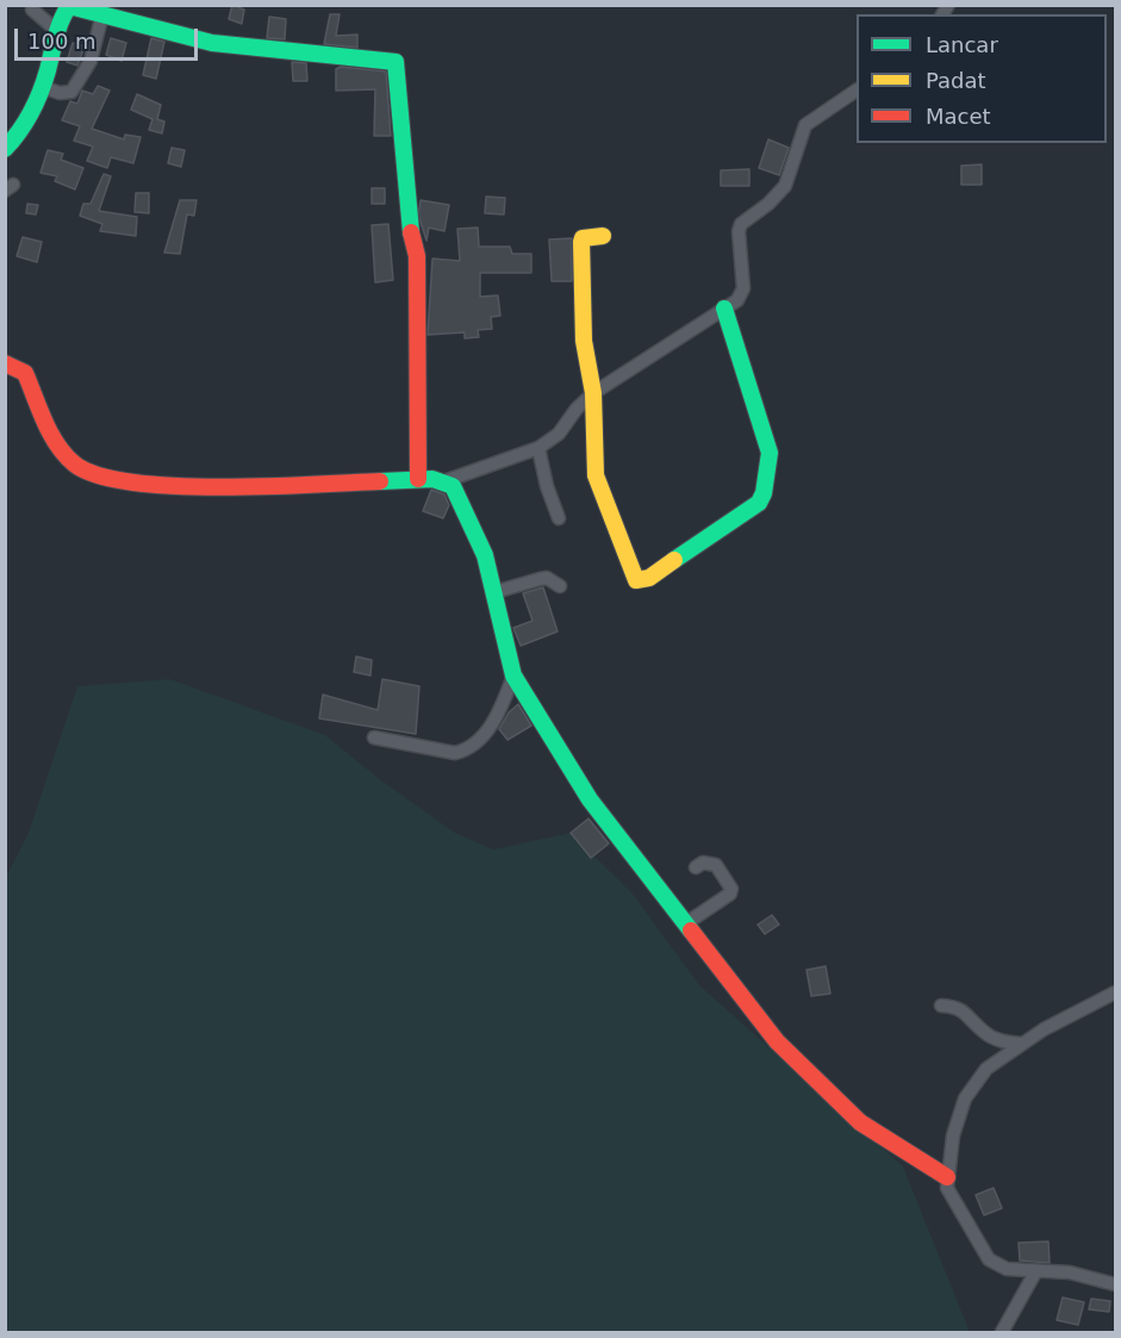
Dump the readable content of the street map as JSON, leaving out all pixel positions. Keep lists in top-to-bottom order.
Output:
{
  "legend": ["Lancar", "Padat", "Macet"],
  "scale_bar": "100 m"
}
